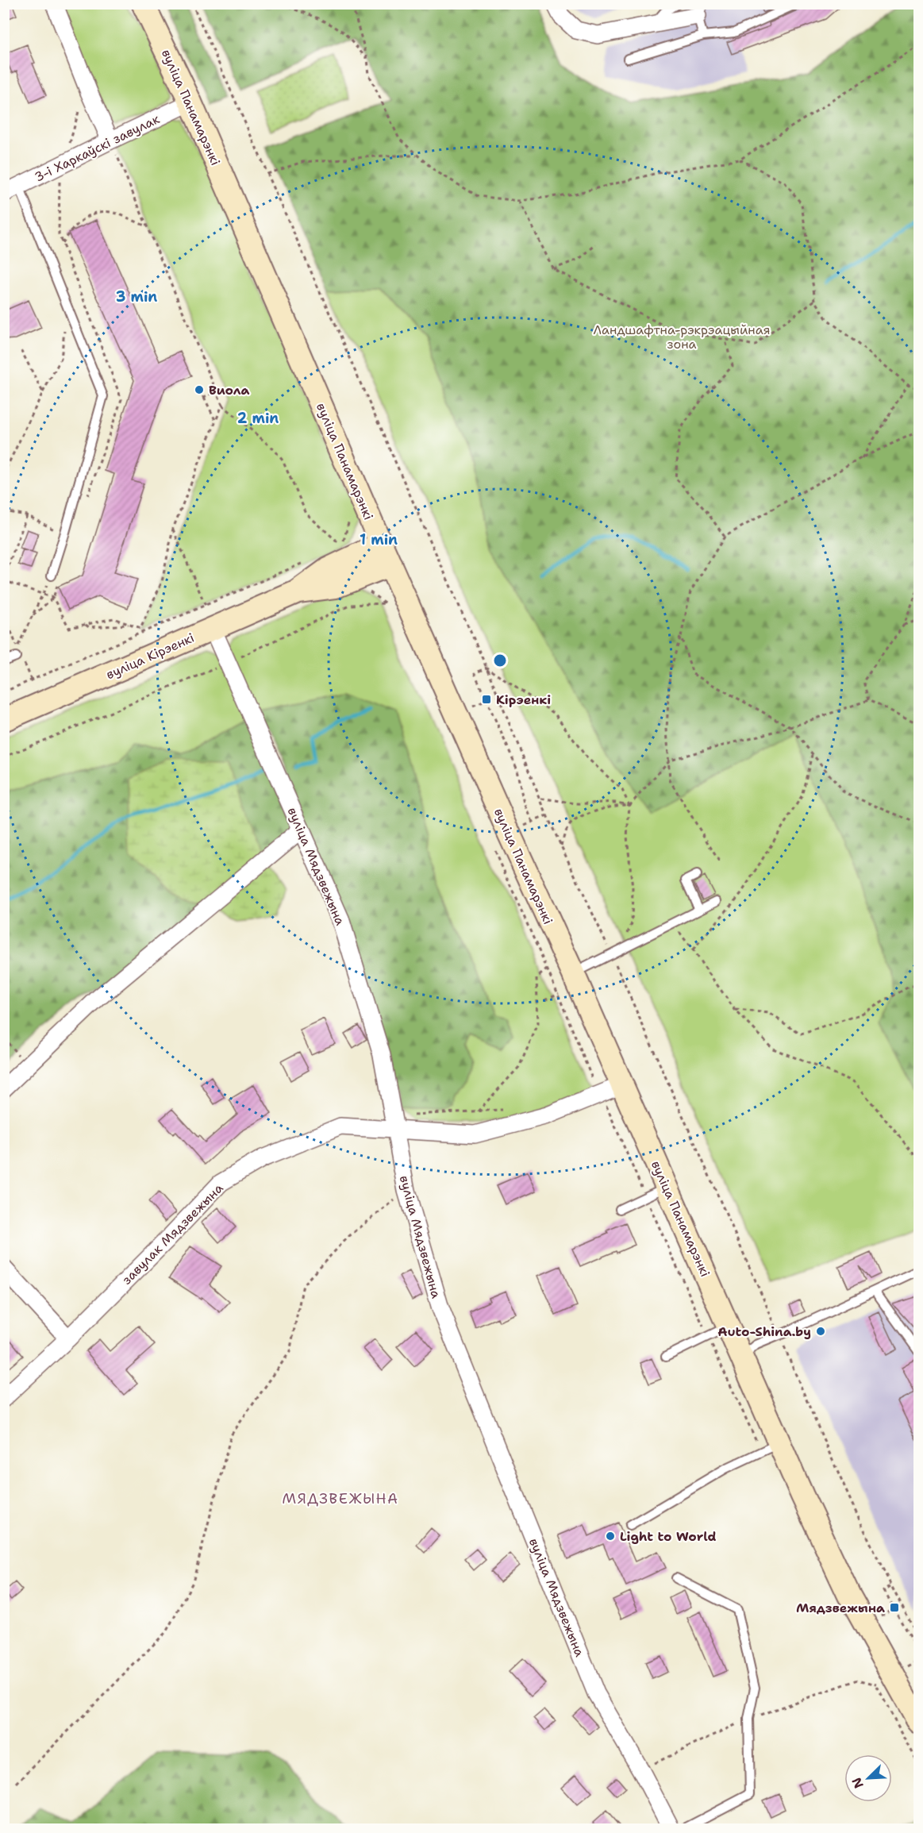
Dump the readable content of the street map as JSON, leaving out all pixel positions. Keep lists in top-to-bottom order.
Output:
{
  "streets": {
    "main road": ["вуліца Панамарэнкі", "вуліца Кірэенкі"],
    "street": ["3-і Харкаўскі завулак", "вуліца Мядзвежына", "завулак Мядзвежына"]
  },
  "crossings": [
    ["вуліца Панамарэнкі", "3-і Харкаўскі завулак"],
    ["вуліца Панамарэнкі", "вуліца Кірэенкі"],
    ["вуліца Панамарэнкі", "завулак Мядзвежына"],
    ["вуліца Кірэенкі", "вуліца Мядзвежына"],
    ["вуліца Мядзвежына", "завулак Мядзвежына"]
  ],
  "districts": ["МЯДЗВЕЖЫНА"],
  "parks": ["Ландшафтна-рэкрэацыйная зона"],
  "places": {
    "other": ["Виола", "Auto-Shina.by", "Light to World"],
    "transit": ["Кірэенкі", "Мядзвежына"]
  },
  "north": "bottom left",
  "rings": ["3 min", "2 min", "1 min"]
}
